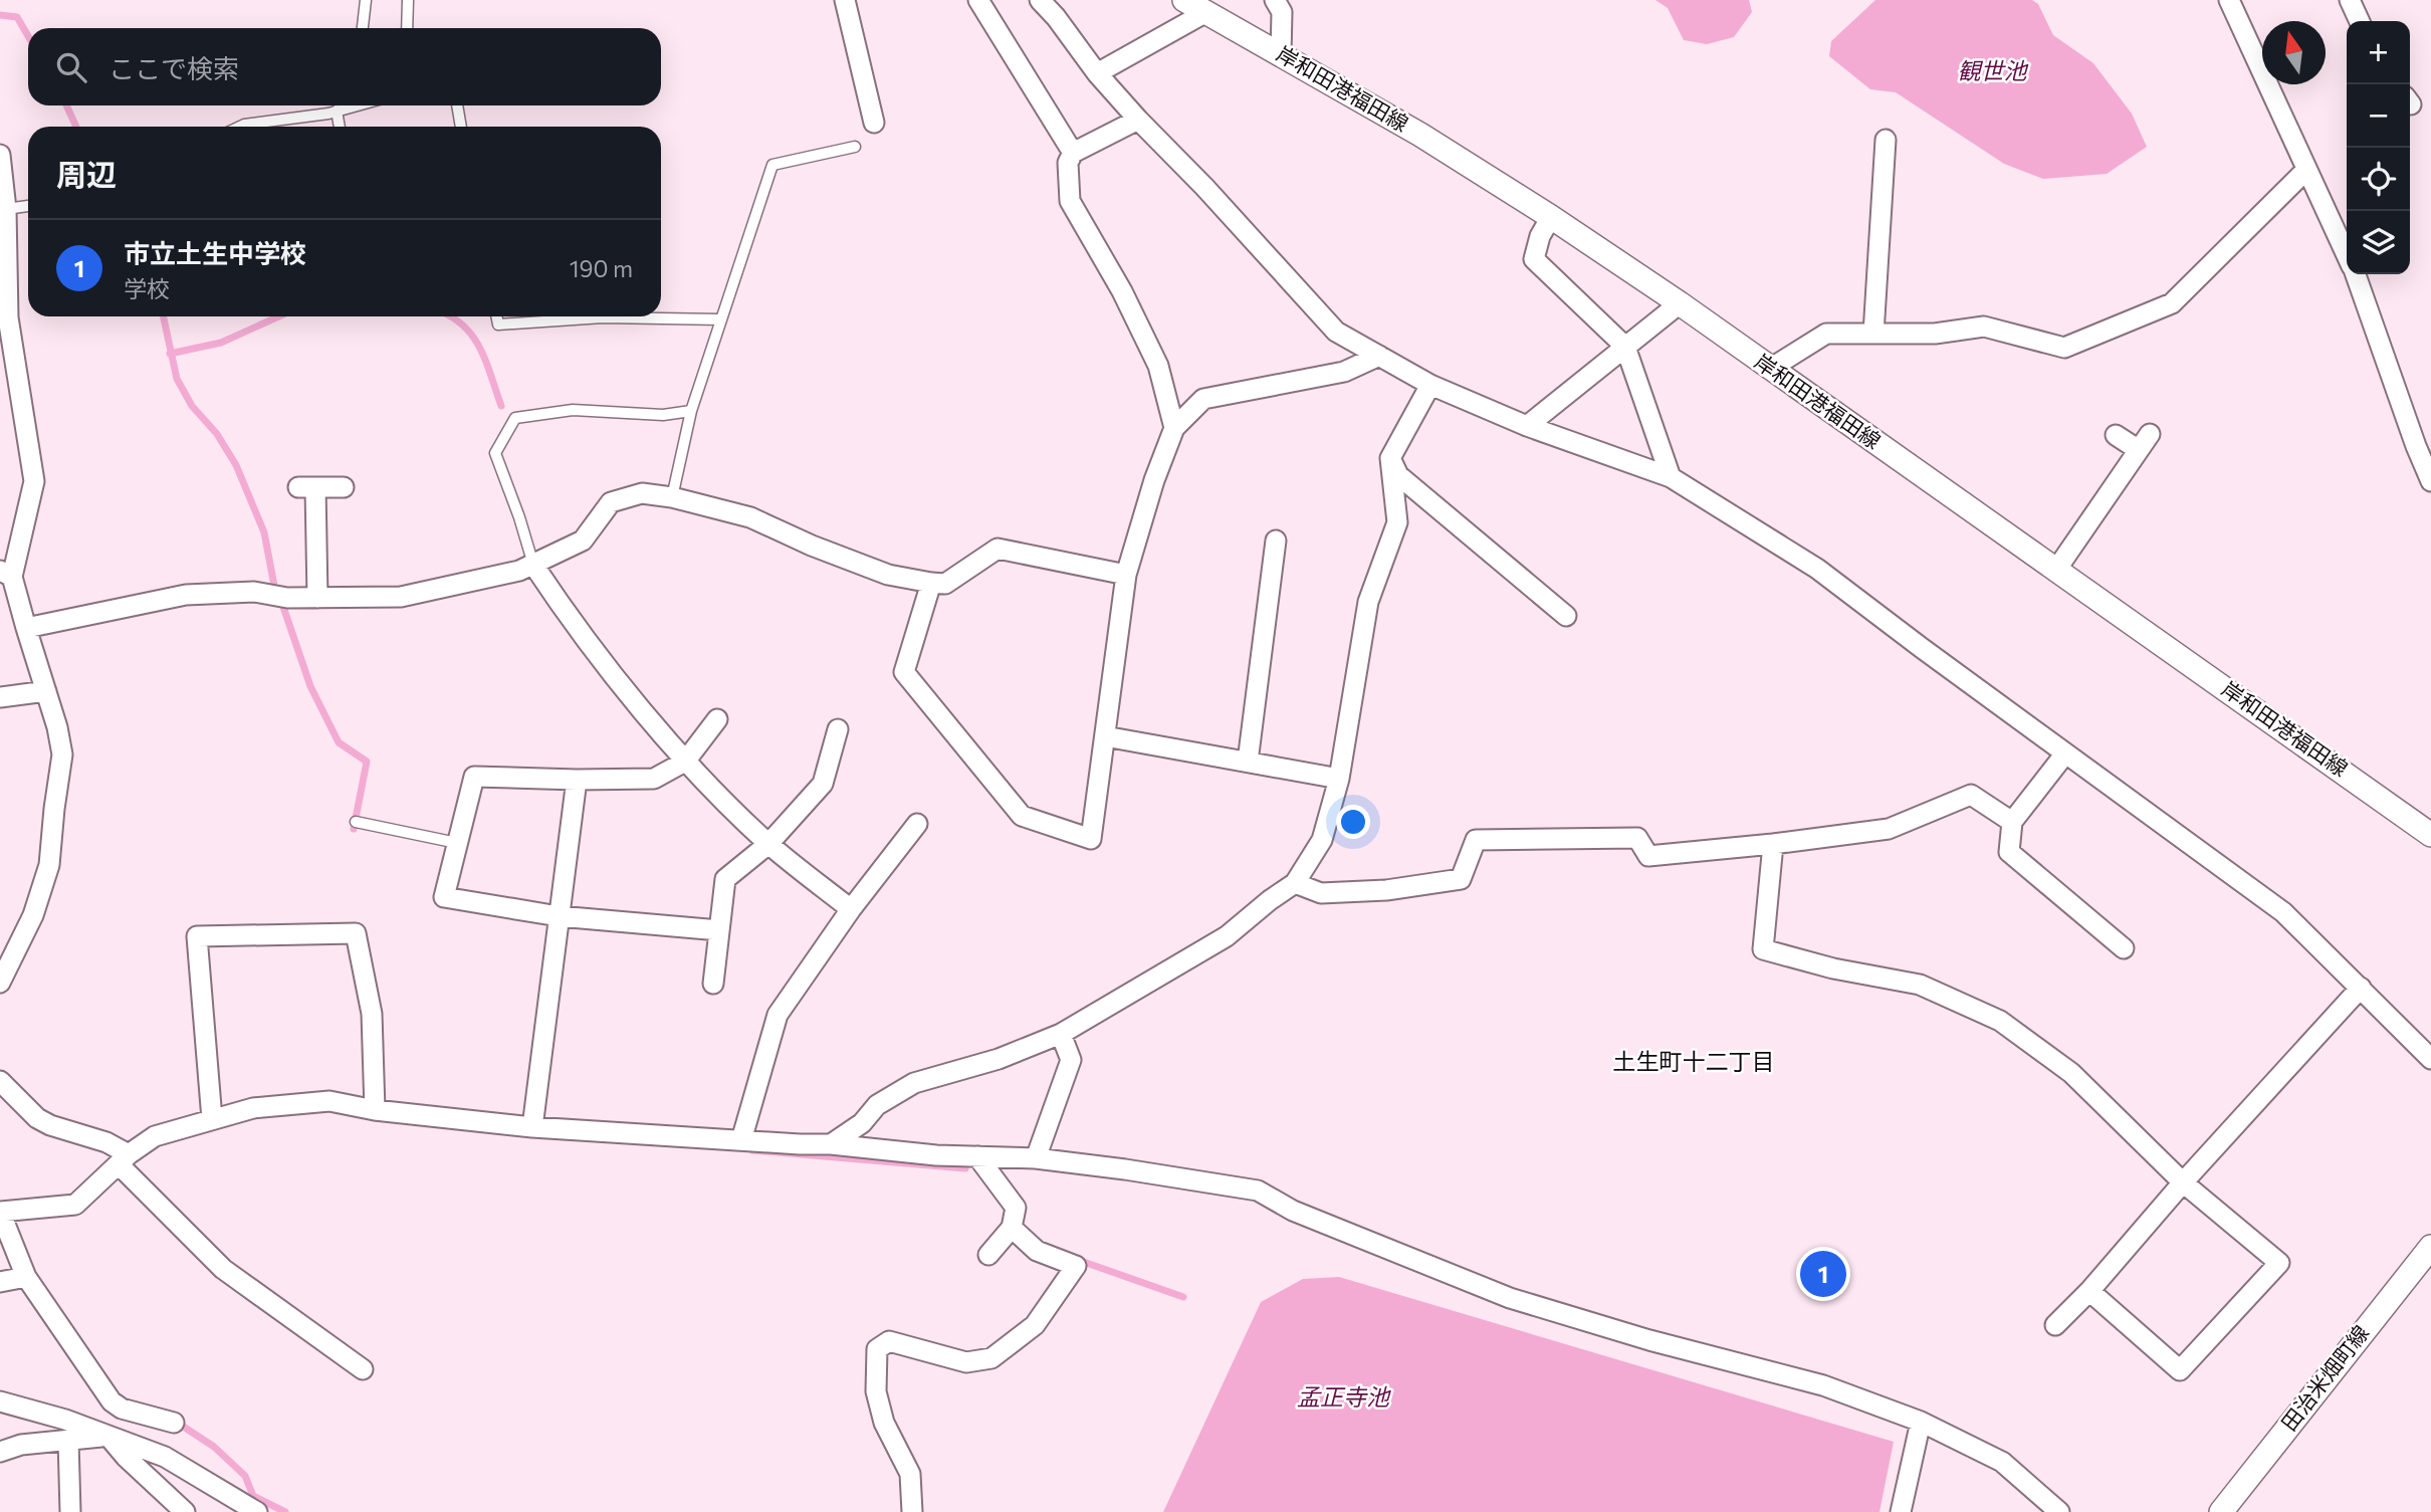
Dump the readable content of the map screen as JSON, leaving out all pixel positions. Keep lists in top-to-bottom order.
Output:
{
  "streets": {
    "street": ["岸和田港福田線", "田治米畑町線"]
  },
  "districts": ["土生町十二丁目"],
  "water": ["観世池", "孟正寺池"],
  "north": "top",
  "page": {
    "map_buttons": ["+", "−"],
    "search": "ここで検索",
    "heading": "周辺",
    "list": [
      {
        "mark": "1",
        "name": "市立土生中学校",
        "note": "学校",
        "value": "190 m"
      }
    ],
    "pins": "1"
  }
}
